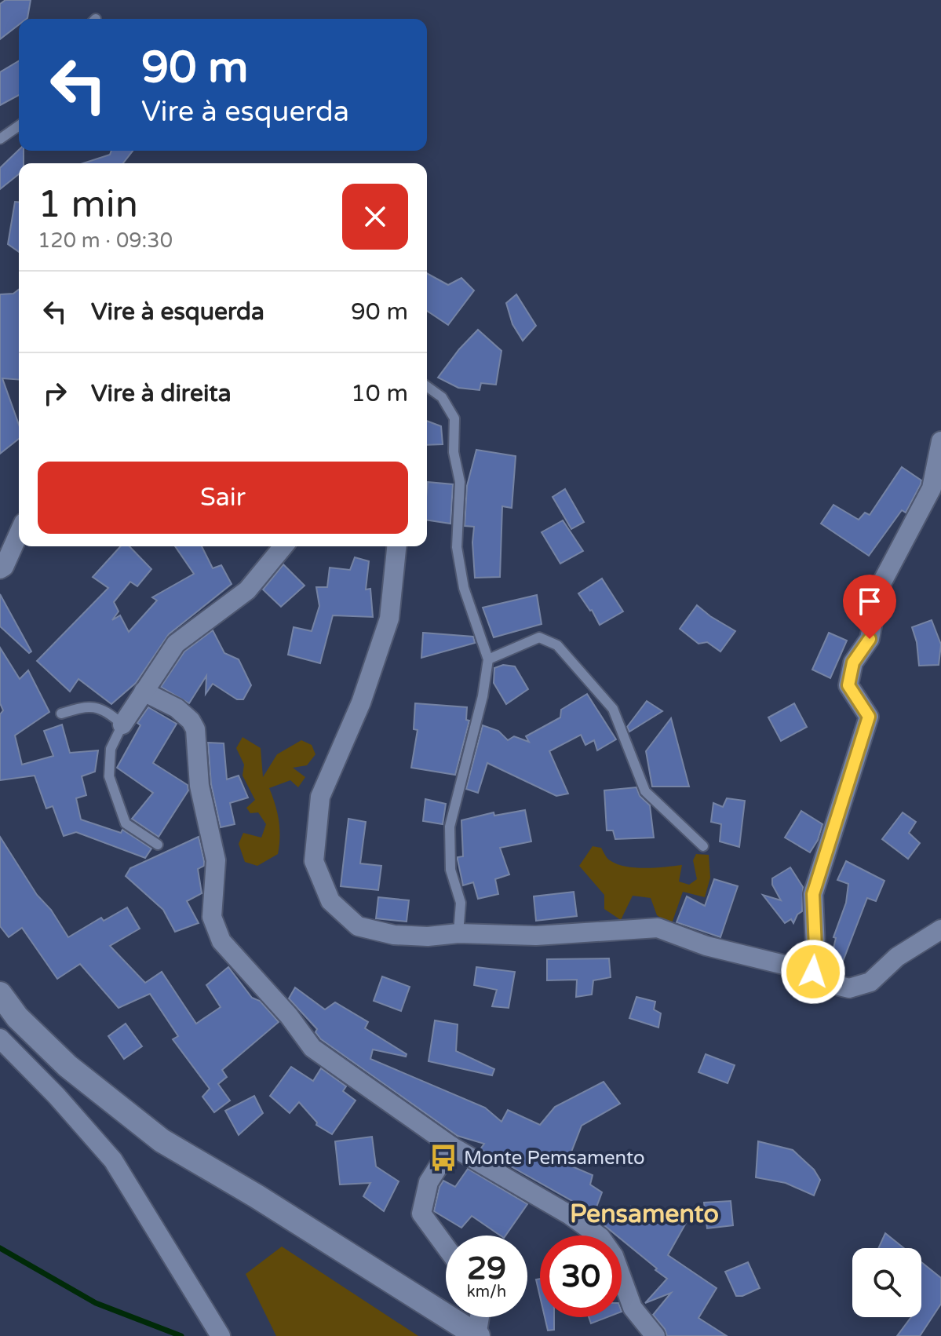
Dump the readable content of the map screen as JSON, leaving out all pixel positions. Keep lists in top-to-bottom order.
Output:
{
  "districts": ["Pensamento"],
  "places": {
    "bus stop": ["Monte Pemsamento"]
  },
  "page": {
    "turn": ["90 m", "Vire à esquerda"],
    "heading": ["1 min", "120 m · 09:30"],
    "list": [
      {
        "name": "Vire à esquerda",
        "value": "90 m"
      },
      {
        "name": "Vire à direita",
        "value": "10 m"
      }
    ],
    "buttons": "Sair",
    "speed": "29 km/h",
    "limit": "30"
  }
}
